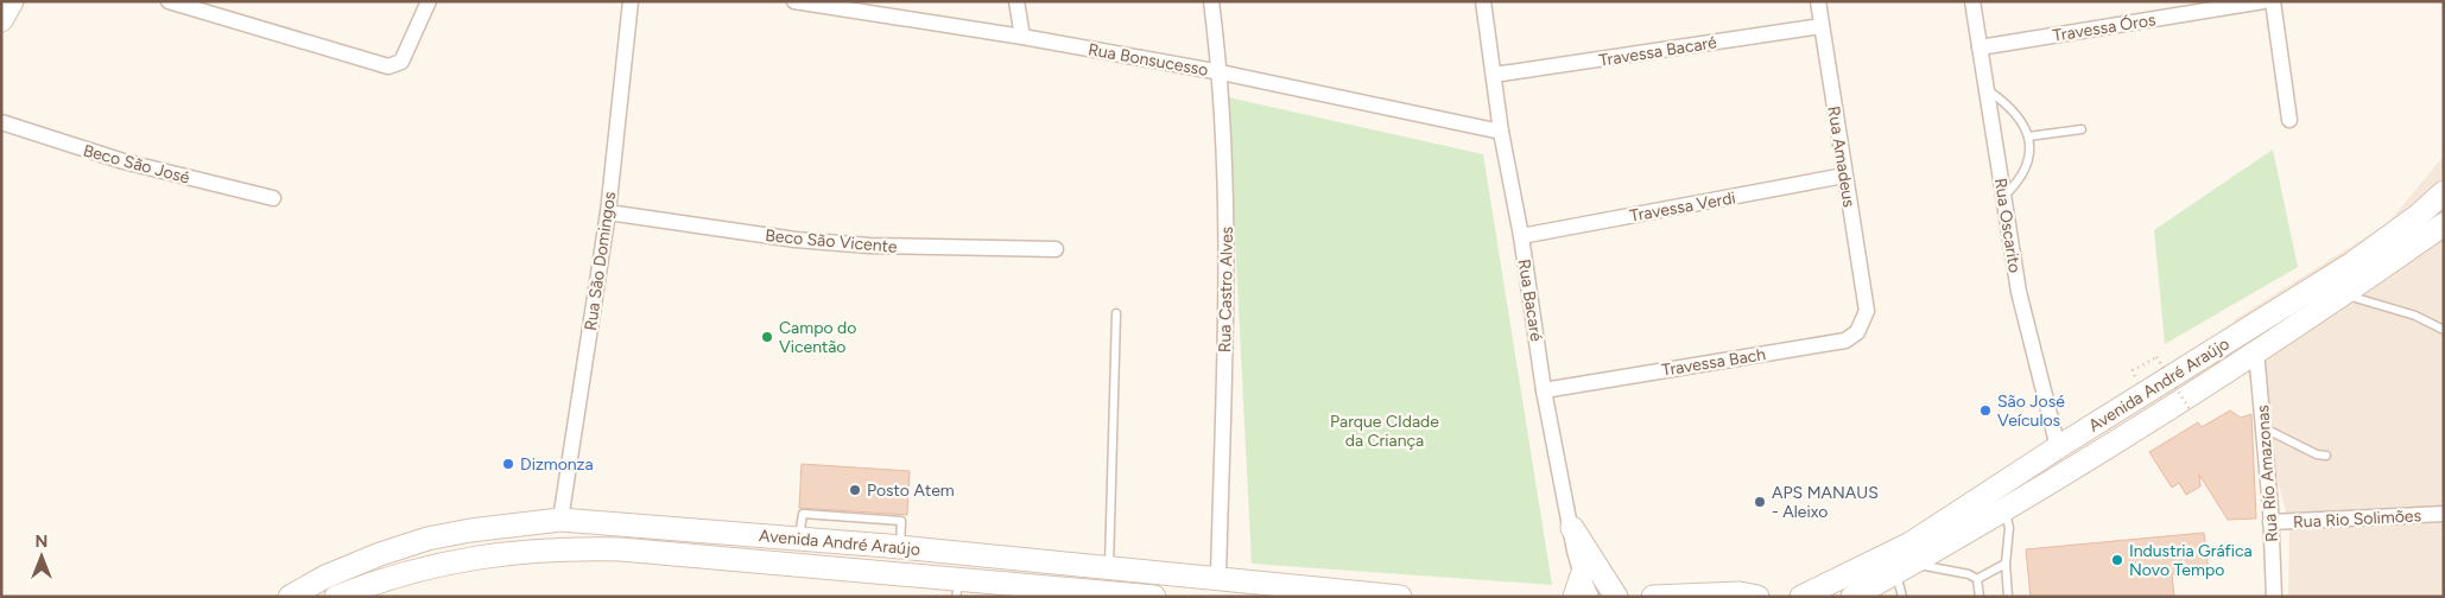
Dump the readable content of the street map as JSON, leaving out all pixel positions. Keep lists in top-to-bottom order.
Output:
{
  "streets": {
    "main road": ["Avenida André Araújo"],
    "street": [
      "Travessa Óros",
      "Travessa Bacaré",
      "Rua Bonsucesso",
      "Rua Amadeus",
      "Beco São José",
      "Travessa Verdi",
      "Rua Oscarito",
      "Beco São Vicente",
      "Rua São Domingos",
      "Rua Castro Alves",
      "Rua Bacaré",
      "Travessa Bach",
      "Rua Río Amazonas",
      "Rua Rio Solimões"
    ]
  },
  "crossings": [
    ["Travessa Óros", "Rua Oscarito"],
    ["Travessa Bacaré", "Rua Amadeus"],
    ["Travessa Bacaré", "Rua Bacaré"],
    ["Rua Bonsucesso", "Rua Castro Alves"],
    ["Rua Bonsucesso", "Rua Bacaré"],
    ["Rua Amadeus", "Travessa Verdi"],
    ["Rua Amadeus", "Travessa Bach"],
    ["Travessa Verdi", "Rua Bacaré"],
    ["Rua Oscarito", "Avenida André Araújo"],
    ["Beco São Vicente", "Rua São Domingos"],
    ["Rua São Domingos", "Avenida André Araújo"],
    ["Rua Castro Alves", "Avenida André Araújo"],
    ["Rua Bacaré", "Travessa Bach"],
    ["Avenida André Araújo", "Rua Río Amazonas"],
    ["Rua Río Amazonas", "Rua Rio Solimões"]
  ],
  "parks": ["Parque CIdade da Criança"],
  "places": [
    "Campo do Vicentão",
    "São José Veículos",
    "Dizmonza",
    "Posto Atem",
    "APS MANAUS - Aleixo",
    "Industria Gráfica Novo Tempo"
  ],
  "north": "top"
}
